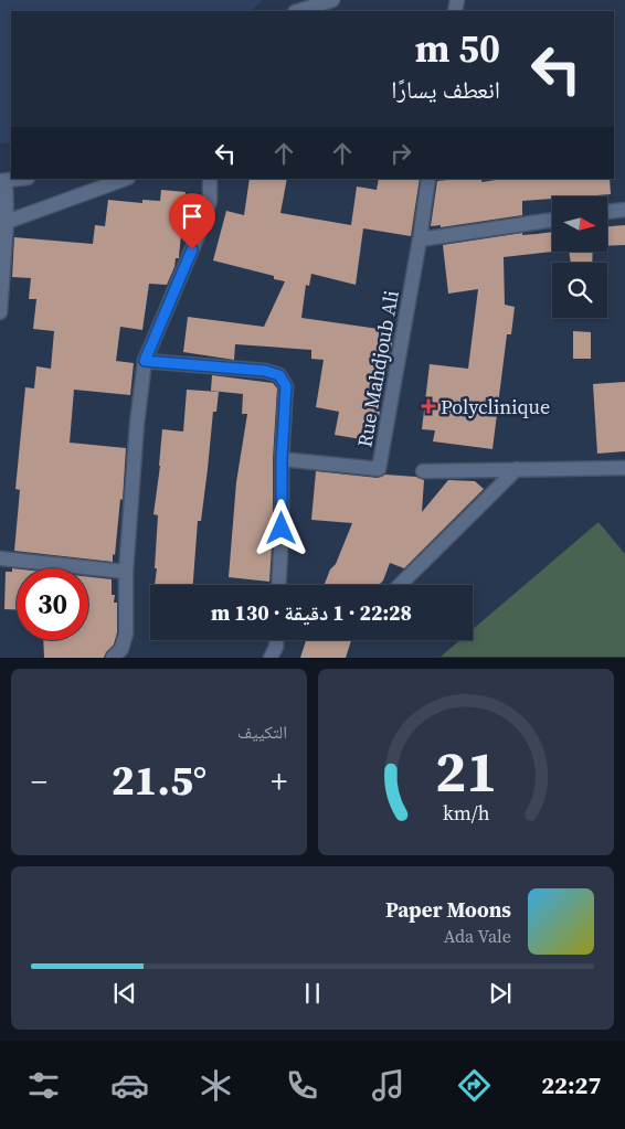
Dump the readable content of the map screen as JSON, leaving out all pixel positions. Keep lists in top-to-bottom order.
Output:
{
  "streets": {
    "street": ["Rue Mahdjoub Ali"]
  },
  "places": {
    "health": ["Polyclinique"]
  },
  "north": "right",
  "page": {
    "turn": ["50 m", "انعطف يسارًا"],
    "limit": "30",
    "trip": "22:28 · 1 دقيقة · 130 m",
    "tile": "التكييف",
    "heat": ["−", "21.5°", "+"],
    "song": ["Paper Moons", "Ada Vale"],
    "tabs": "22:27",
    "gauge": ["21", "km/h"]
  }
}
